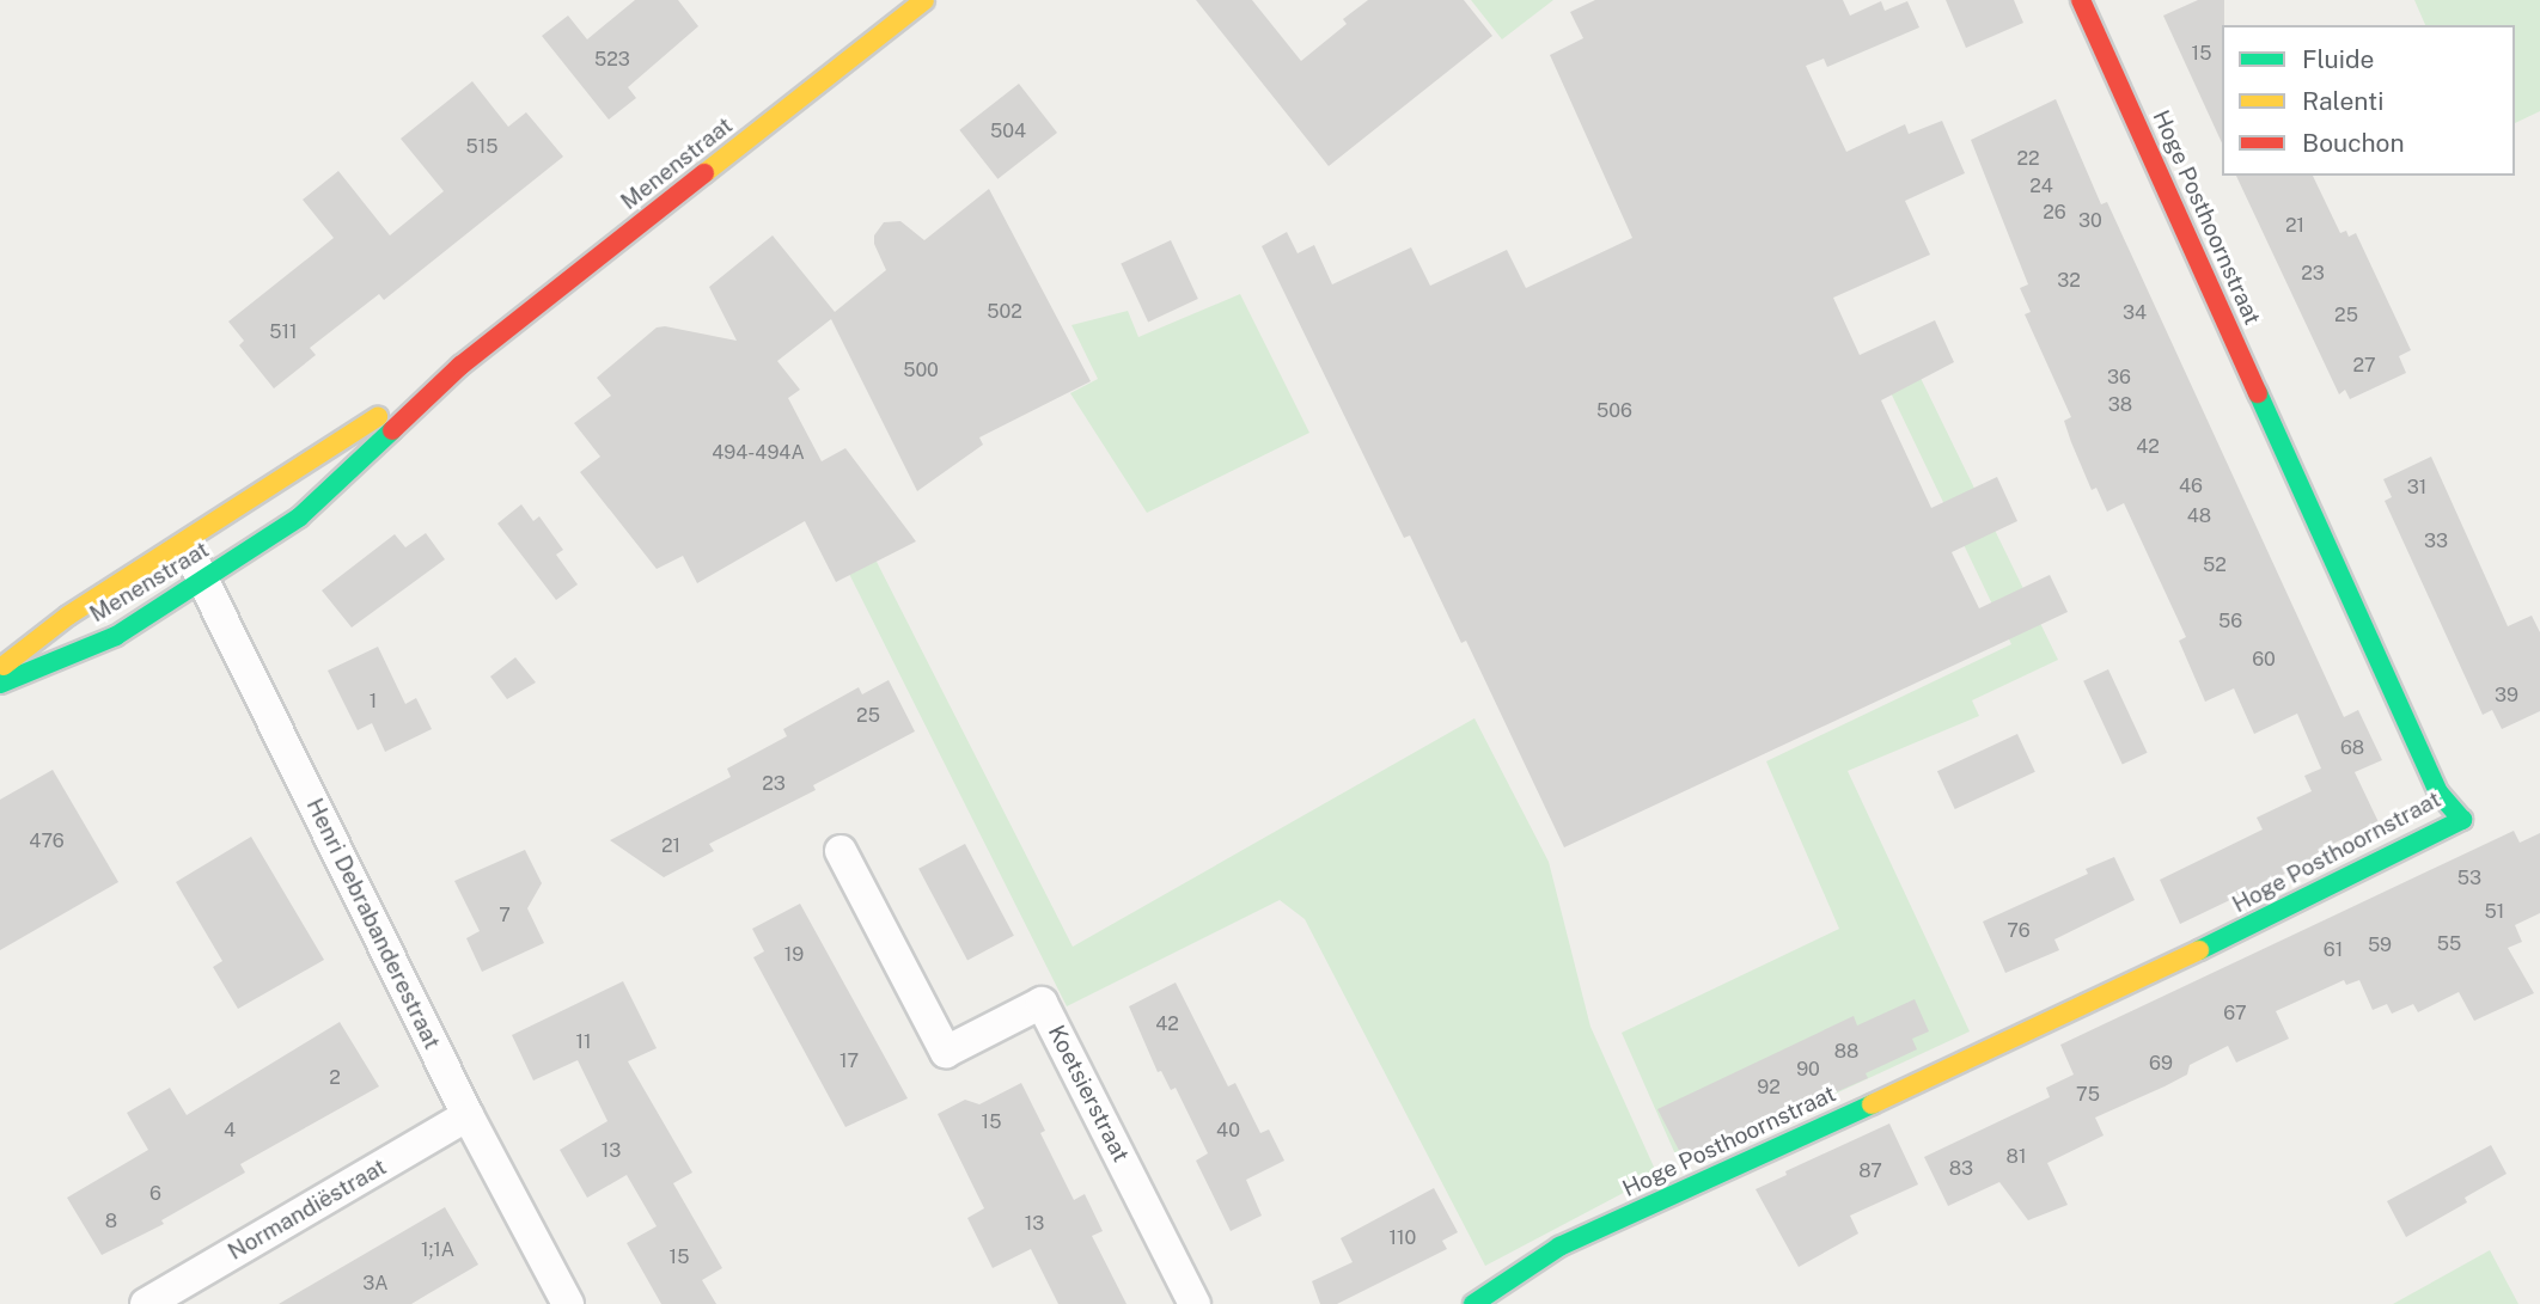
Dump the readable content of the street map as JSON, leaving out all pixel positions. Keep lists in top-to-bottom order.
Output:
{
  "streets": {
    "street": [
      "Menenstraat",
      "Hoge Posthoornstraat",
      "Henri Debrabanderestraat",
      "Koetsierstraat",
      "Normandiëstraat"
    ]
  },
  "crossings": [
    ["Menenstraat", "Henri Debrabanderestraat"],
    ["Henri Debrabanderestraat", "Normandiëstraat"]
  ],
  "house_numbers": [
    "15",
    "523",
    "504",
    "515",
    "22",
    "24",
    "26",
    "30",
    "21",
    "23",
    "32",
    "502",
    "34",
    "25",
    "511",
    "27",
    "500",
    "36",
    "38",
    "506",
    "42",
    "494-494A",
    "46",
    "31",
    "48",
    "33",
    "52",
    "56",
    "60",
    "39",
    "1",
    "25",
    "68",
    "23",
    "476",
    "21",
    "53",
    "51",
    "7",
    "76",
    "55",
    "59",
    "61",
    "19",
    "67",
    "42",
    "11",
    "88",
    "17",
    "69",
    "90",
    "2",
    "92",
    "75",
    "15",
    "4",
    "40",
    "13",
    "81",
    "83",
    "87",
    "6",
    "8",
    "13",
    "110",
    "1;1A",
    "15",
    "3A"
  ],
  "legend": ["Fluide", "Ralenti", "Bouchon"]
}
